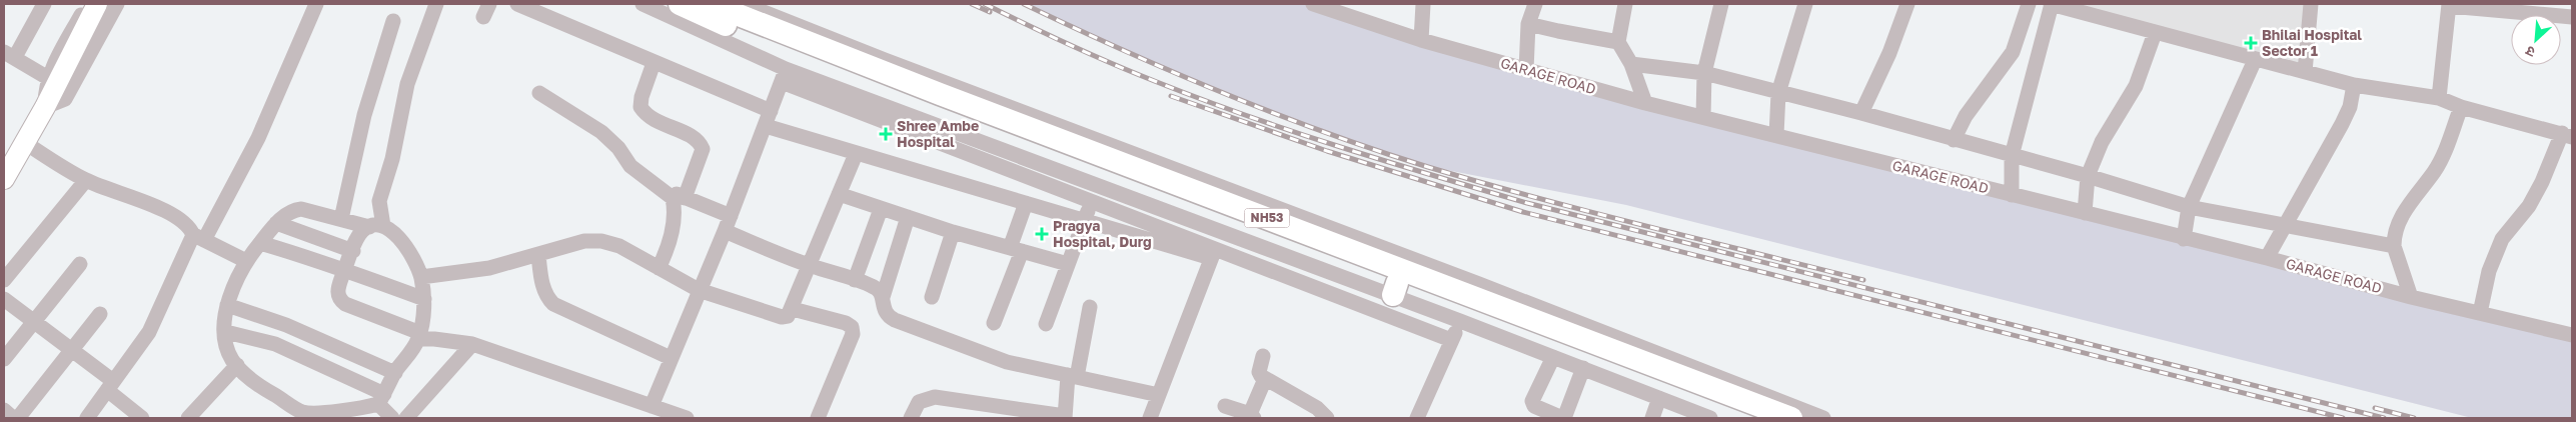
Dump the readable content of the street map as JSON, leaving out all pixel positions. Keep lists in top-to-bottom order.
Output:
{
  "streets": {
    "highway": ["NH53"],
    "street": ["GARAGE ROAD"]
  },
  "places": {
    "health": ["Bhilai Hospital Sector 1", "Shree Ambe Hospital", "Pragya Hospital, Durg"]
  },
  "north": "bottom left"
}
